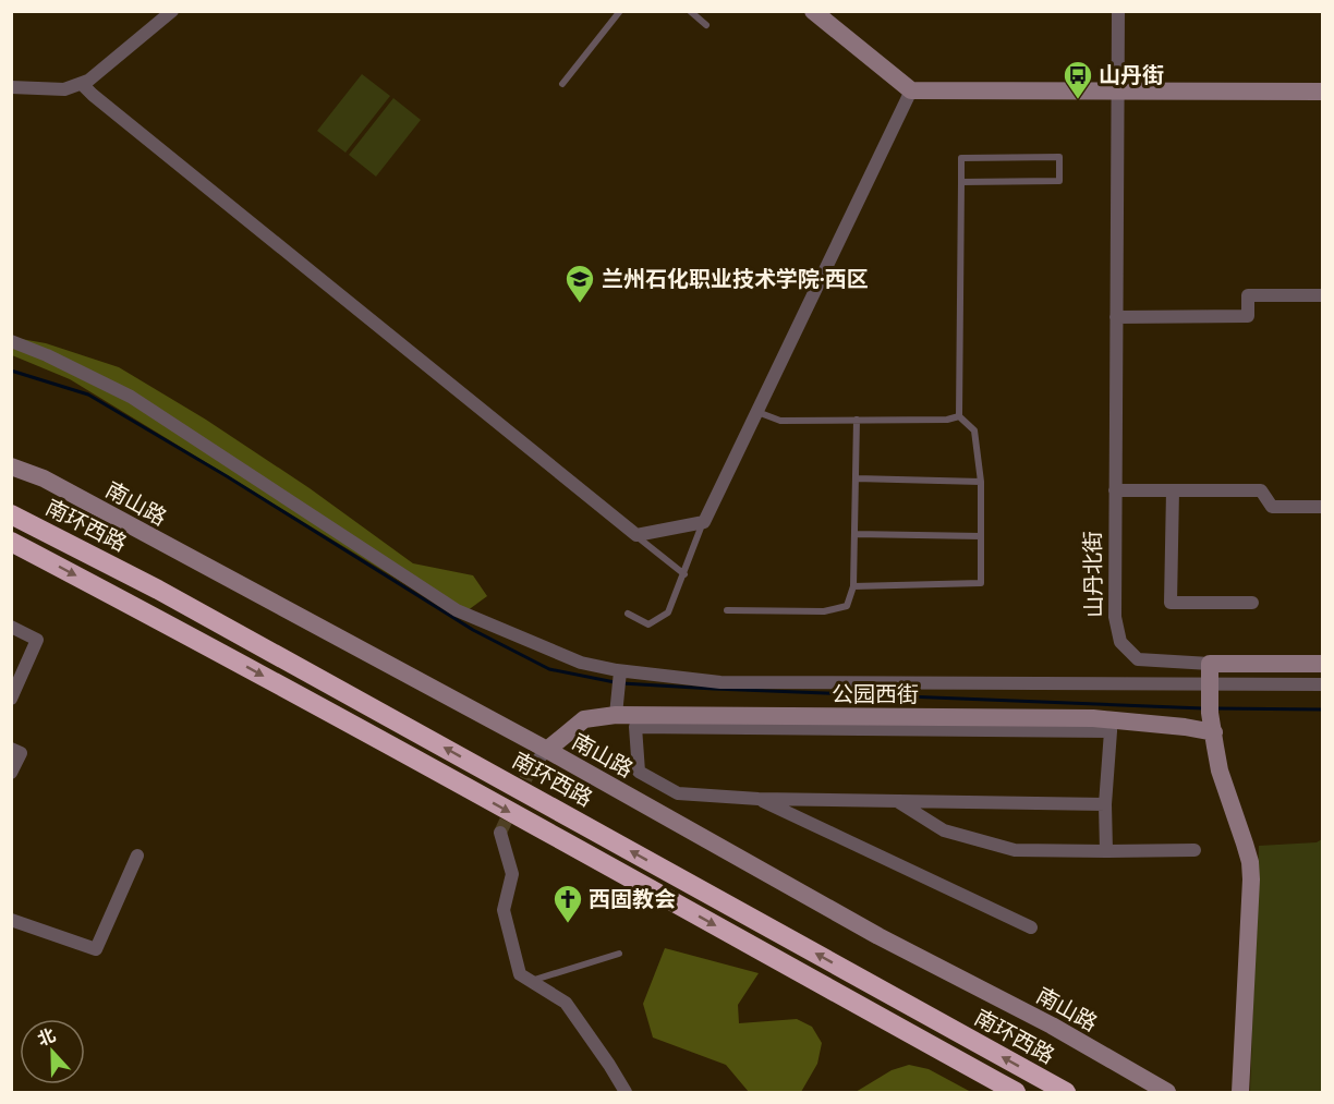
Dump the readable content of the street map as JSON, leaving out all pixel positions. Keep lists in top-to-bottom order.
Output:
{
  "streets": {
    "highway": ["南环西路"],
    "street": ["南山路", "山丹北街", "公园西街"]
  },
  "crossings": [
    ["南山路", "公园西街"]
  ],
  "places": {
    "bus stop": ["山丹街"],
    "school or university": ["兰州石化职业技术学院·西区"],
    "church": ["西固教会"]
  },
  "north": "top"
}
